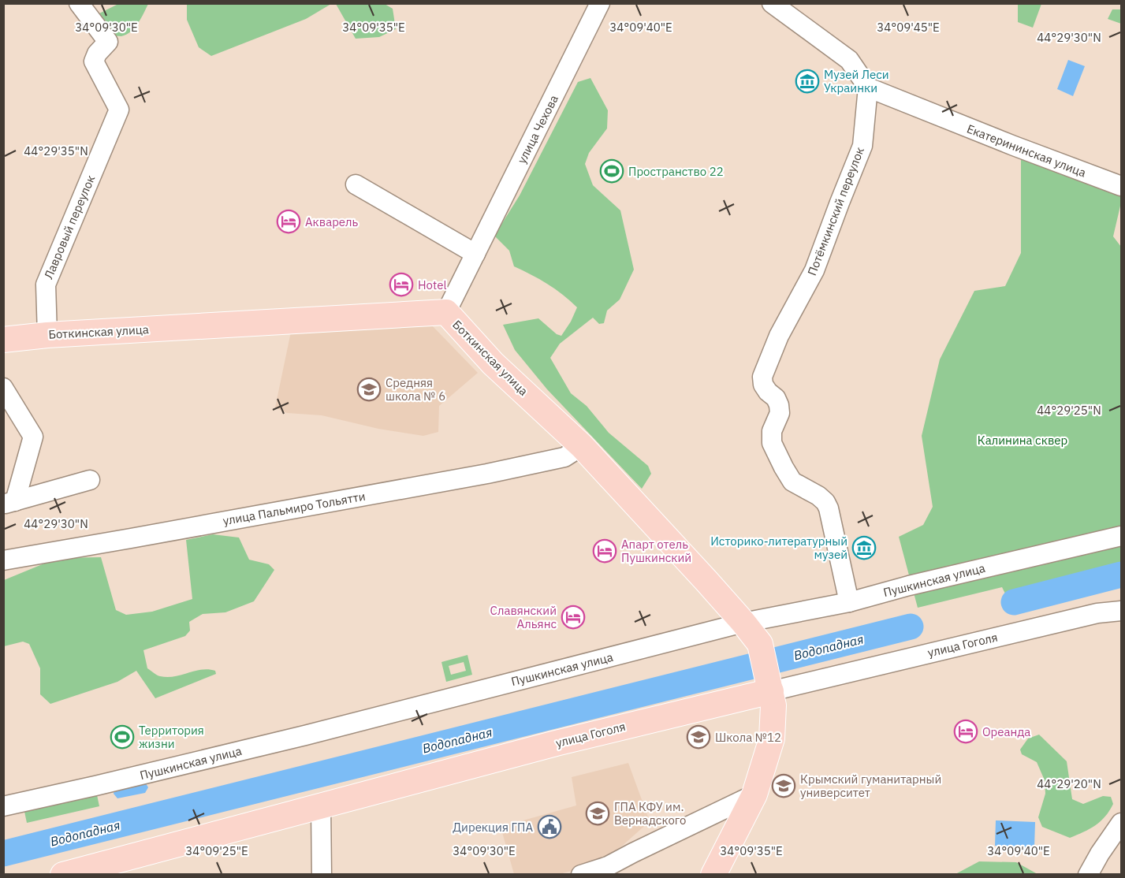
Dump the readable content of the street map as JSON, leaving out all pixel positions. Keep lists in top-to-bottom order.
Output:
{
  "streets": {
    "main road": ["Боткинская улица", "улица Гоголя"],
    "street": [
      "улица Чехова",
      "Екатерининская улица",
      "Потёмкинский переулок",
      "Лавровый переулок",
      "улица Пальмиро Тольятти",
      "Пушкинская улица"
    ]
  },
  "crossings": [
    ["улица Чехова", "Боткинская улица"],
    ["Екатерининская улица", "Потёмкинский переулок"],
    ["Потёмкинский переулок", "Пушкинская улица"],
    ["Лавровый переулок", "Боткинская улица"],
    ["Боткинская улица", "улица Пальмиро Тольятти"],
    ["Боткинская улица", "Пушкинская улица"],
    ["Боткинская улица", "улица Гоголя"]
  ],
  "water": ["Водопадная"],
  "parks": ["Калинина сквер"],
  "places": {
    "museum": ["Музей Леси Украинки", "Историко-литературный музей"],
    "sports": ["Пространство 22", "Территория жизни"],
    "hotel": [
      "Акварель",
      "Hotel",
      "Апарт отель Пушкинский",
      "Славянский Альянс",
      "Ореанда"
    ],
    "school or university": [
      "Средняя школа № 6",
      "Школа №12",
      "Крымский гуманитарный университет",
      "ГПА КФУ им. Вернадского"
    ],
    "public building": ["Дирекция ГПА"]
  },
  "coordinates": [
    "34°09'30\"E",
    "34°09'35\"E",
    "34°09'40\"E",
    "34°09'45\"E",
    "44°29'30\"N",
    "44°29'35\"N",
    "44°29'25\"N",
    "44°29'20\"N",
    "34°09'25\"E"
  ]
}
